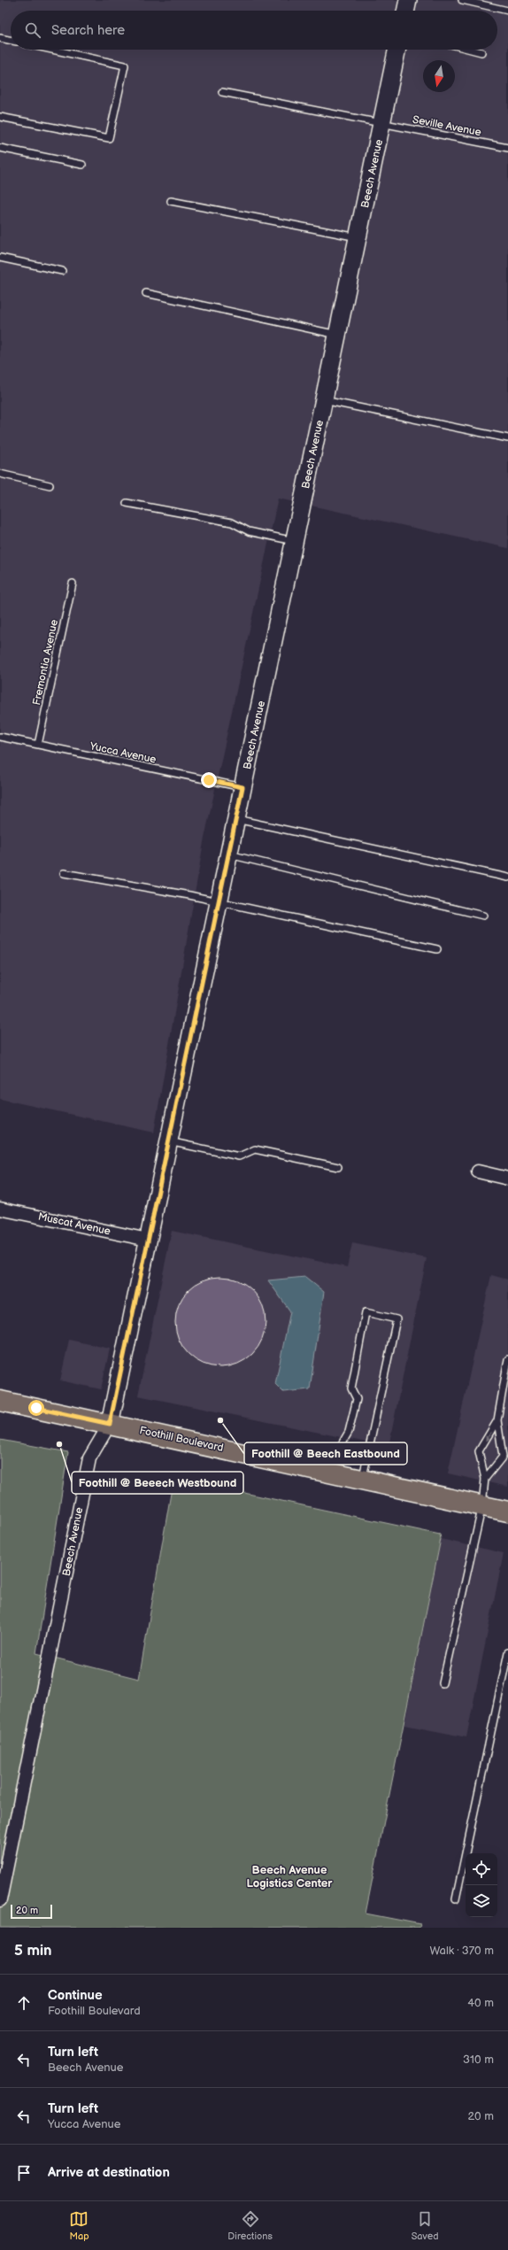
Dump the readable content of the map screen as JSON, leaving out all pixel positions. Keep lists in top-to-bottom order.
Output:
{
  "streets": {
    "main road": ["Beech Avenue", "Foothill Boulevard"],
    "street": ["Muscat Avenue"],
    "lane": ["Seville Avenue", "Fremontia Avenue", "Yucca Avenue"]
  },
  "crossings": [
    ["Seville Avenue", "Beech Avenue"],
    ["Beech Avenue", "Yucca Avenue"],
    ["Beech Avenue", "Muscat Avenue"],
    ["Beech Avenue", "Foothill Boulevard"],
    ["Fremontia Avenue", "Yucca Avenue"]
  ],
  "districts": ["Beech Avenue Logistics Center"],
  "places": ["Foothill @ Beech Eastbound", "Foothill @ Beeech Westbound"],
  "scale_bar": "20 m",
  "north": "bottom",
  "page": {
    "search": "Search here",
    "scale": "20 m",
    "heading": ["5 min", "Walk · 370 m"],
    "list": [
      ["Continue", "Foothill Boulevard", "40 m"],
      ["Turn left", "Beech Avenue", "310 m"],
      ["Turn left", "Yucca Avenue", "20 m"],
      "Arrive at destination"
    ],
    "nav": ["Map", "Directions", "Saved"]
  }
}
